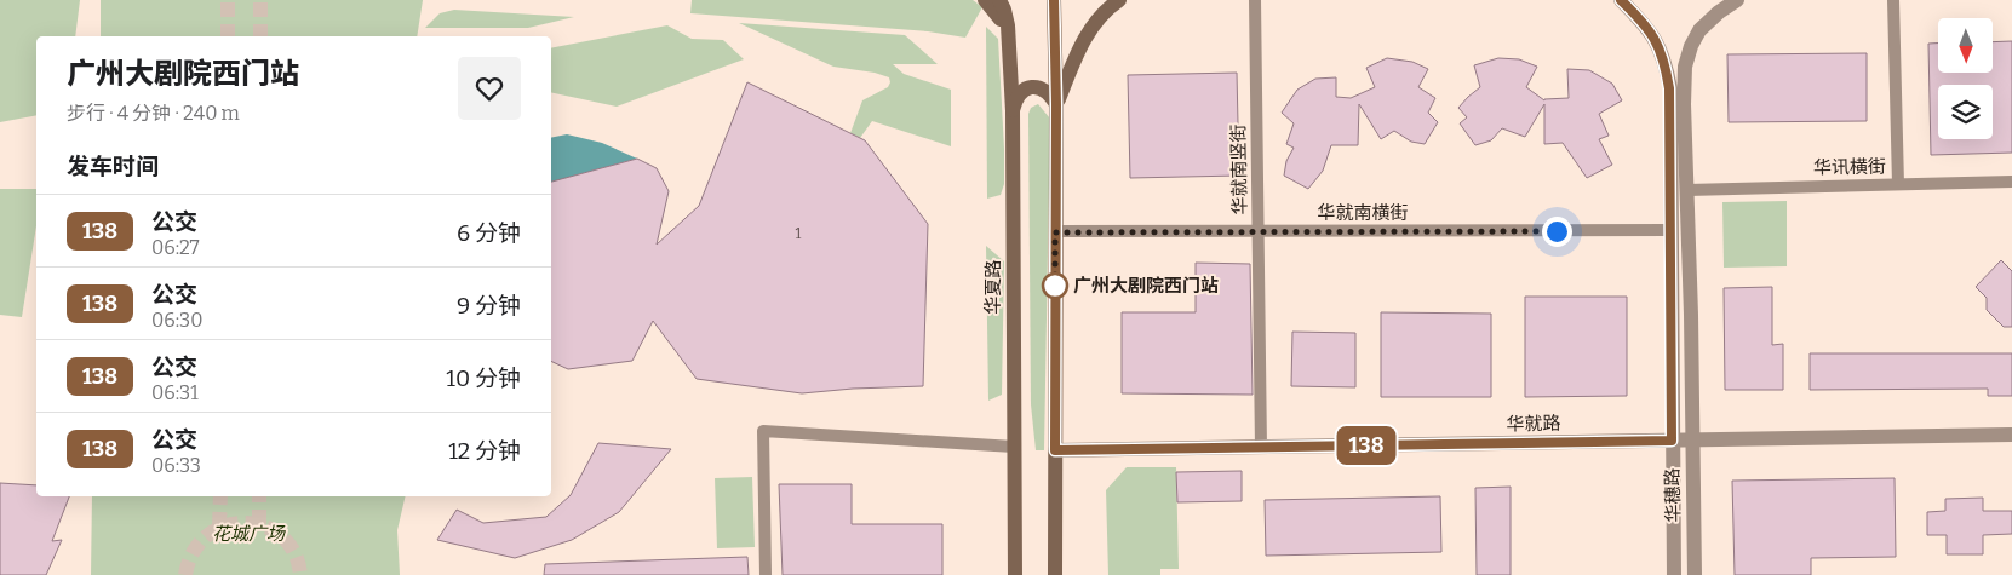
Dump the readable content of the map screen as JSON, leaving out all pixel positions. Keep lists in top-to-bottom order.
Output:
{
  "streets": {
    "main road": ["华夏路"],
    "street": [
      "华讯横街",
      "华就南竖街",
      "华就南横街",
      "华就路",
      "华穗路"
    ]
  },
  "crossings": [
    ["华讯横街", "华穗路"],
    ["华就南竖街", "华就南横街"],
    ["华就南竖街", "华就路"],
    ["华就南横街", "华穗路"],
    ["华就路", "华穗路"]
  ],
  "parks": ["花城广场"],
  "places": ["广州大剧院西门站"],
  "lines": ["bus line 138"],
  "house_numbers": ["1"],
  "north": "bottom",
  "page": {
    "on_map": "138",
    "heading": [
      ["广州大剧院西门站", "步行 · 4 分钟 · 240 m"],
      "发车时间"
    ],
    "list": [
      {
        "mark": "138",
        "name": "公交",
        "note": "06:27",
        "value": "6 分钟"
      },
      {
        "mark": "138",
        "name": "公交",
        "note": "06:30",
        "value": "9 分钟"
      },
      {
        "mark": "138",
        "name": "公交",
        "note": "06:31",
        "value": "10 分钟"
      },
      {
        "mark": "138",
        "name": "公交",
        "note": "06:33",
        "value": "12 分钟"
      }
    ]
  }
}
